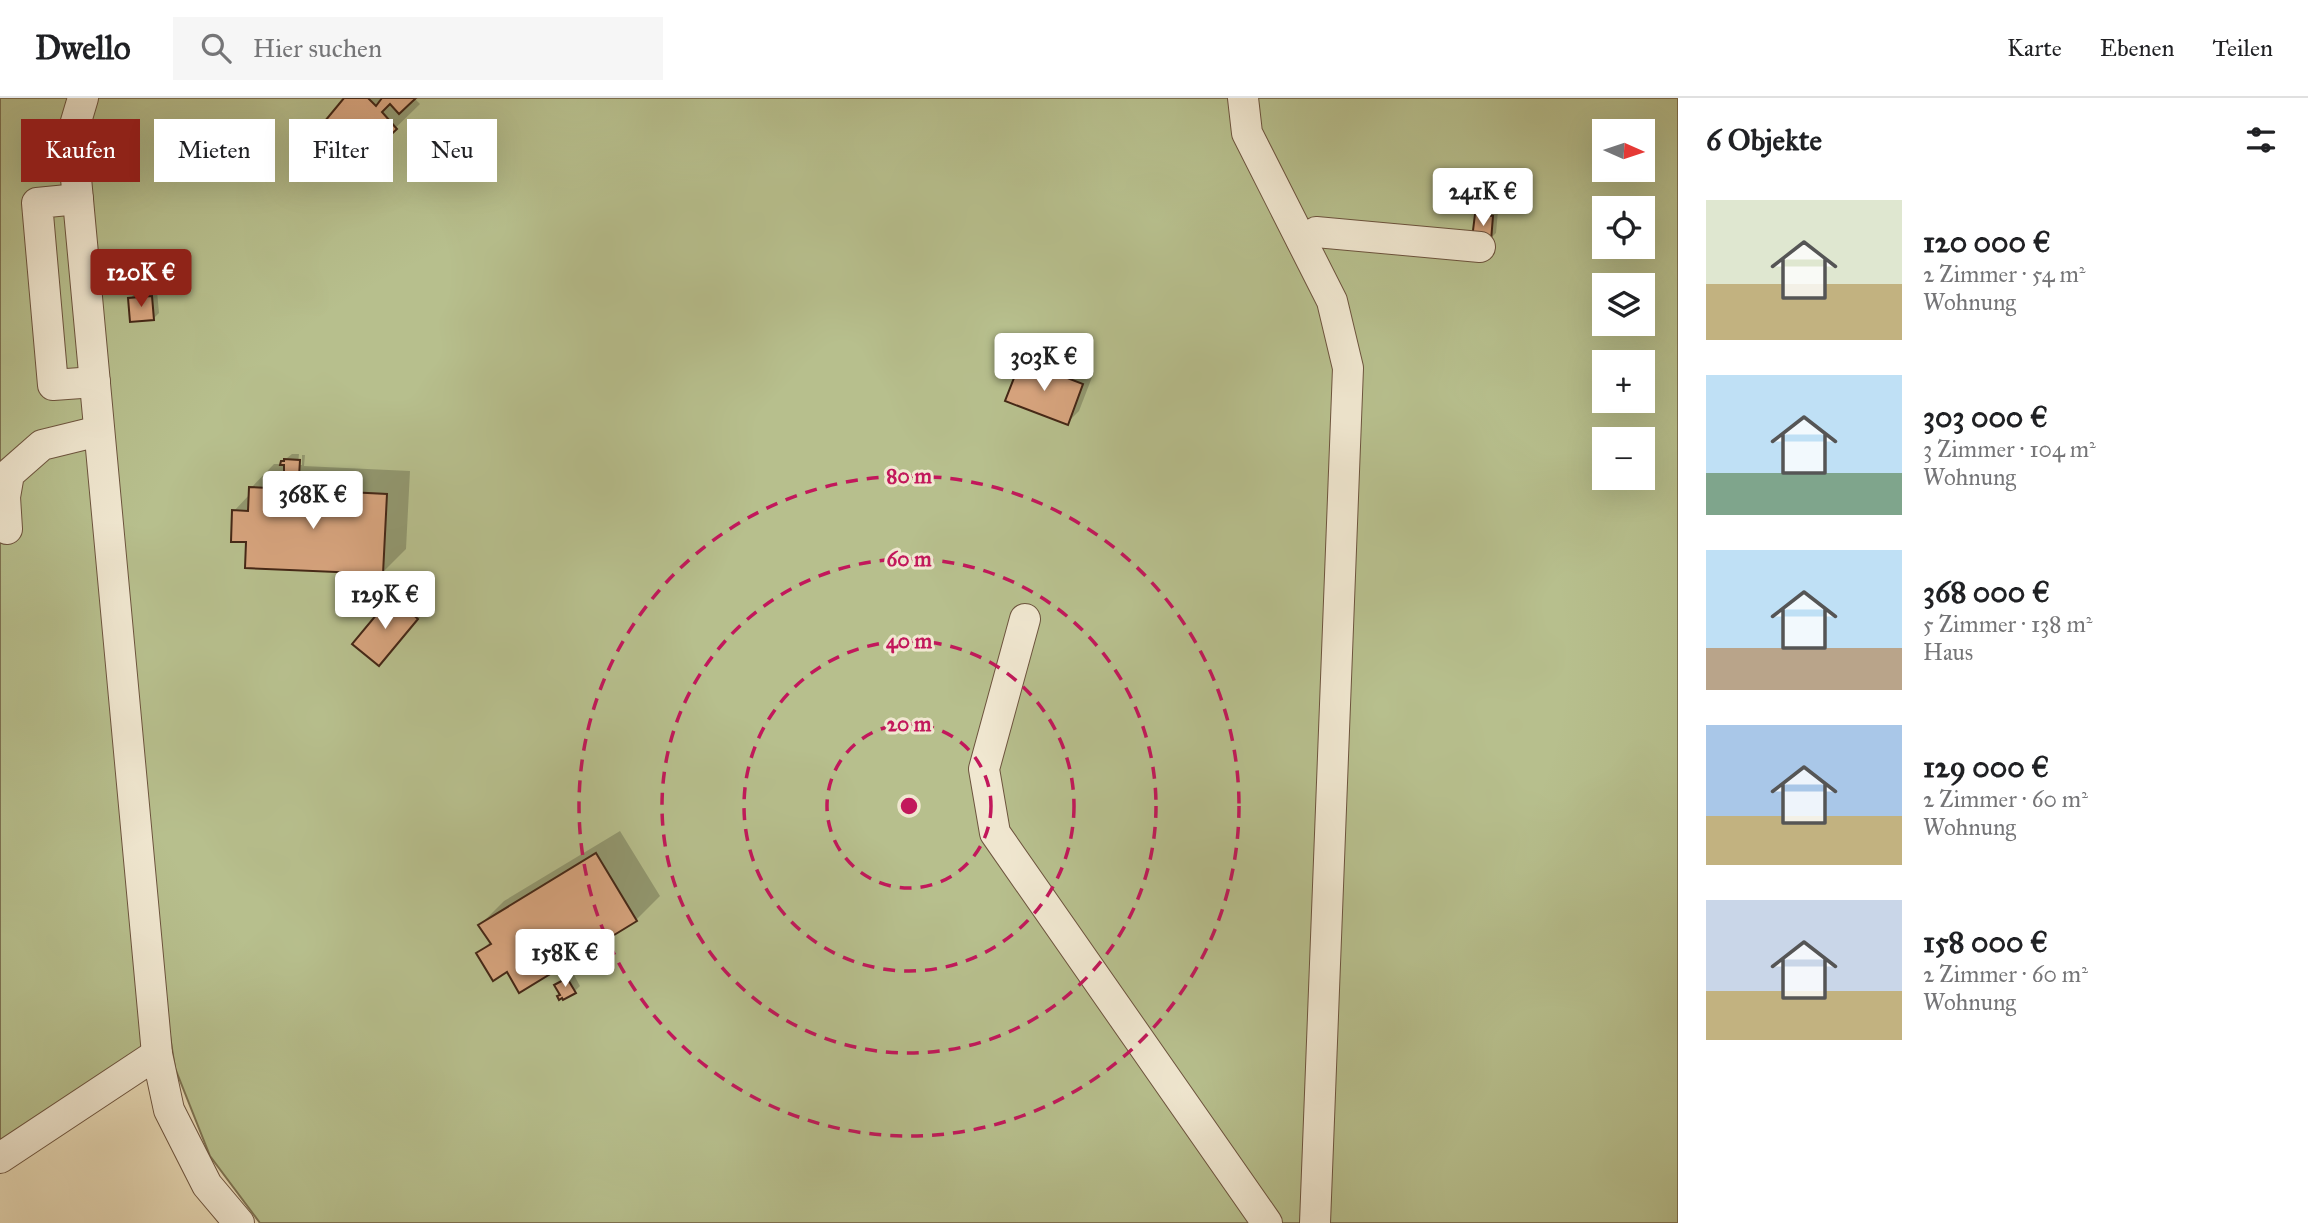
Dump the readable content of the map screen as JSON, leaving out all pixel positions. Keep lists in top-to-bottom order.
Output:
{
  "north": "right",
  "page": {
    "header": "Dwello",
    "search": "Hier suchen",
    "nav": ["Karte", "Ebenen", "Teilen"],
    "heading": "6 Objekte",
    "map_buttons": ["+", "−"],
    "chip": [
      "Kaufen",
      "Mieten",
      "Filter",
      "Neu"
    ],
    "price": [
      "241K €",
      "120K €",
      "303K €",
      "368K €",
      "129K €",
      "158K €"
    ],
    "list": [
      {
        "name": "120 000 €",
        "note": "2 Zimmer · 54 m² · Wohnung"
      },
      {
        "name": "303 000 €",
        "note": "3 Zimmer · 104 m² · Wohnung"
      },
      {
        "name": "368 000 €",
        "note": "5 Zimmer · 138 m² · Haus"
      },
      {
        "name": "129 000 €",
        "note": "2 Zimmer · 60 m² · Wohnung"
      },
      {
        "name": "158 000 €",
        "note": "2 Zimmer · 60 m² · Wohnung"
      }
    ]
  },
  "rings": [
    "80 m",
    "60 m",
    "40 m",
    "20 m"
  ]
}
